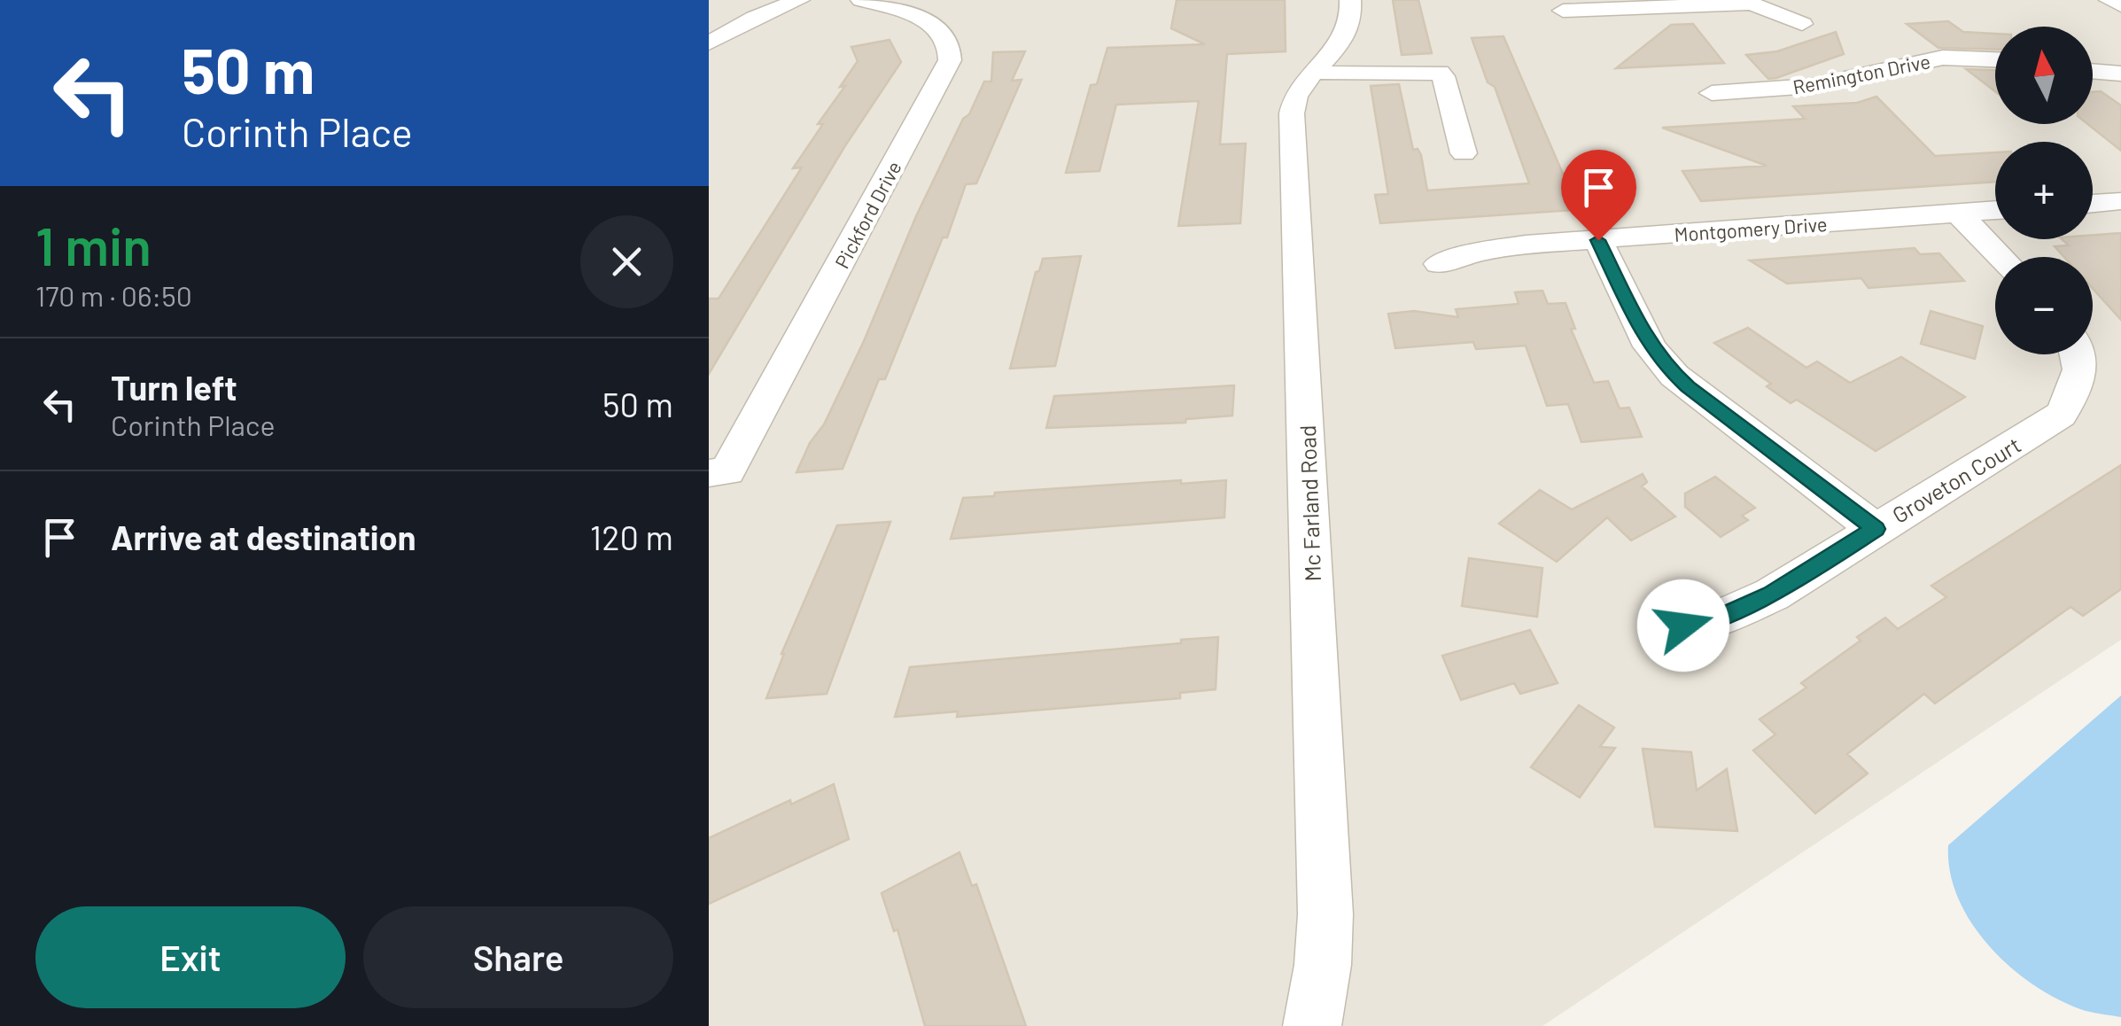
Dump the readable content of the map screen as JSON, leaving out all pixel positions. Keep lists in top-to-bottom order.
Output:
{
  "streets": {
    "street": [
      "Remington Drive",
      "Pickford Drive",
      "Montgomery Drive",
      "Groveton Court",
      "Mc Farland Road"
    ]
  },
  "north": "top",
  "page": {
    "turn": ["50 m", "Corinth Place"],
    "map_buttons": ["+", "−"],
    "heading": ["1 min", "170 m · 06:50"],
    "list": [
      {
        "name": "Turn left",
        "note": "Corinth Place",
        "value": "50 m"
      },
      {
        "name": "Arrive at destination",
        "value": "120 m"
      }
    ],
    "buttons": ["Exit", "Share"]
  }
}
